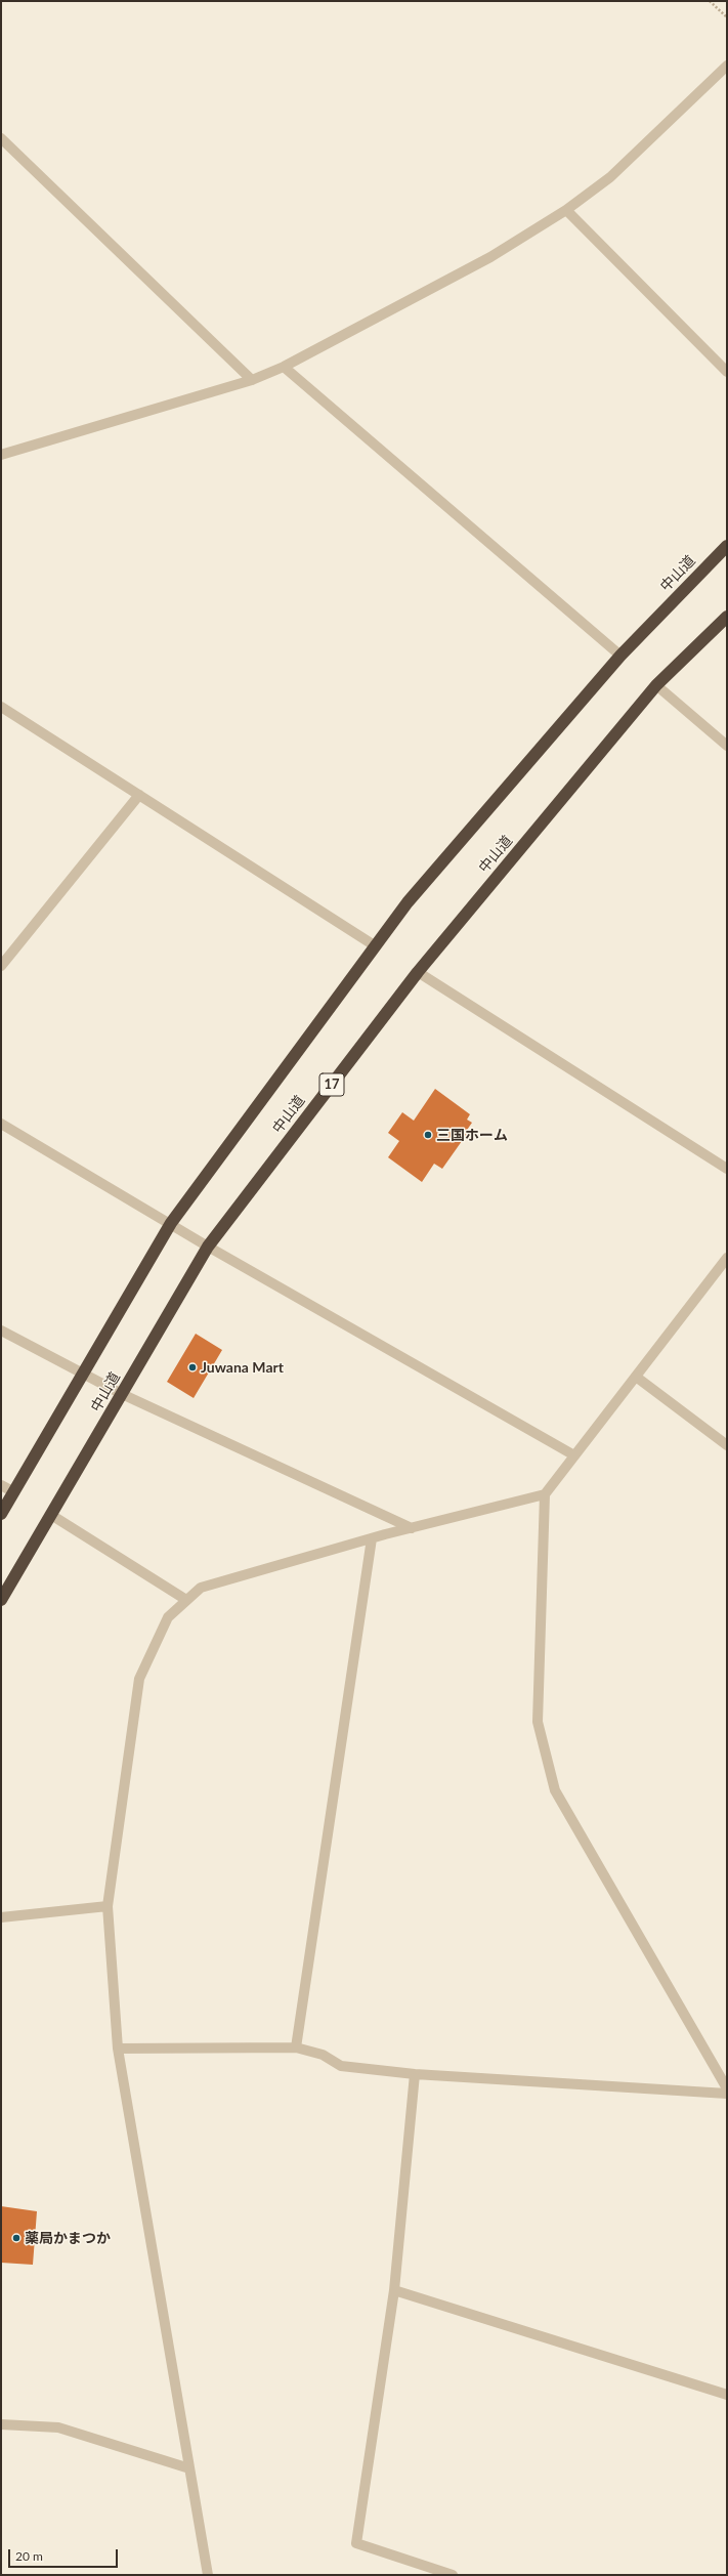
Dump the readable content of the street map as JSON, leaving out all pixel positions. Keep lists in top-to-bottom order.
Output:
{
  "streets": {
    "highway": ["中山道", "17"]
  },
  "places": ["三国ホーム", "Juwana Mart", "薬局かまつか"],
  "scale_bar": "20 m"
}
